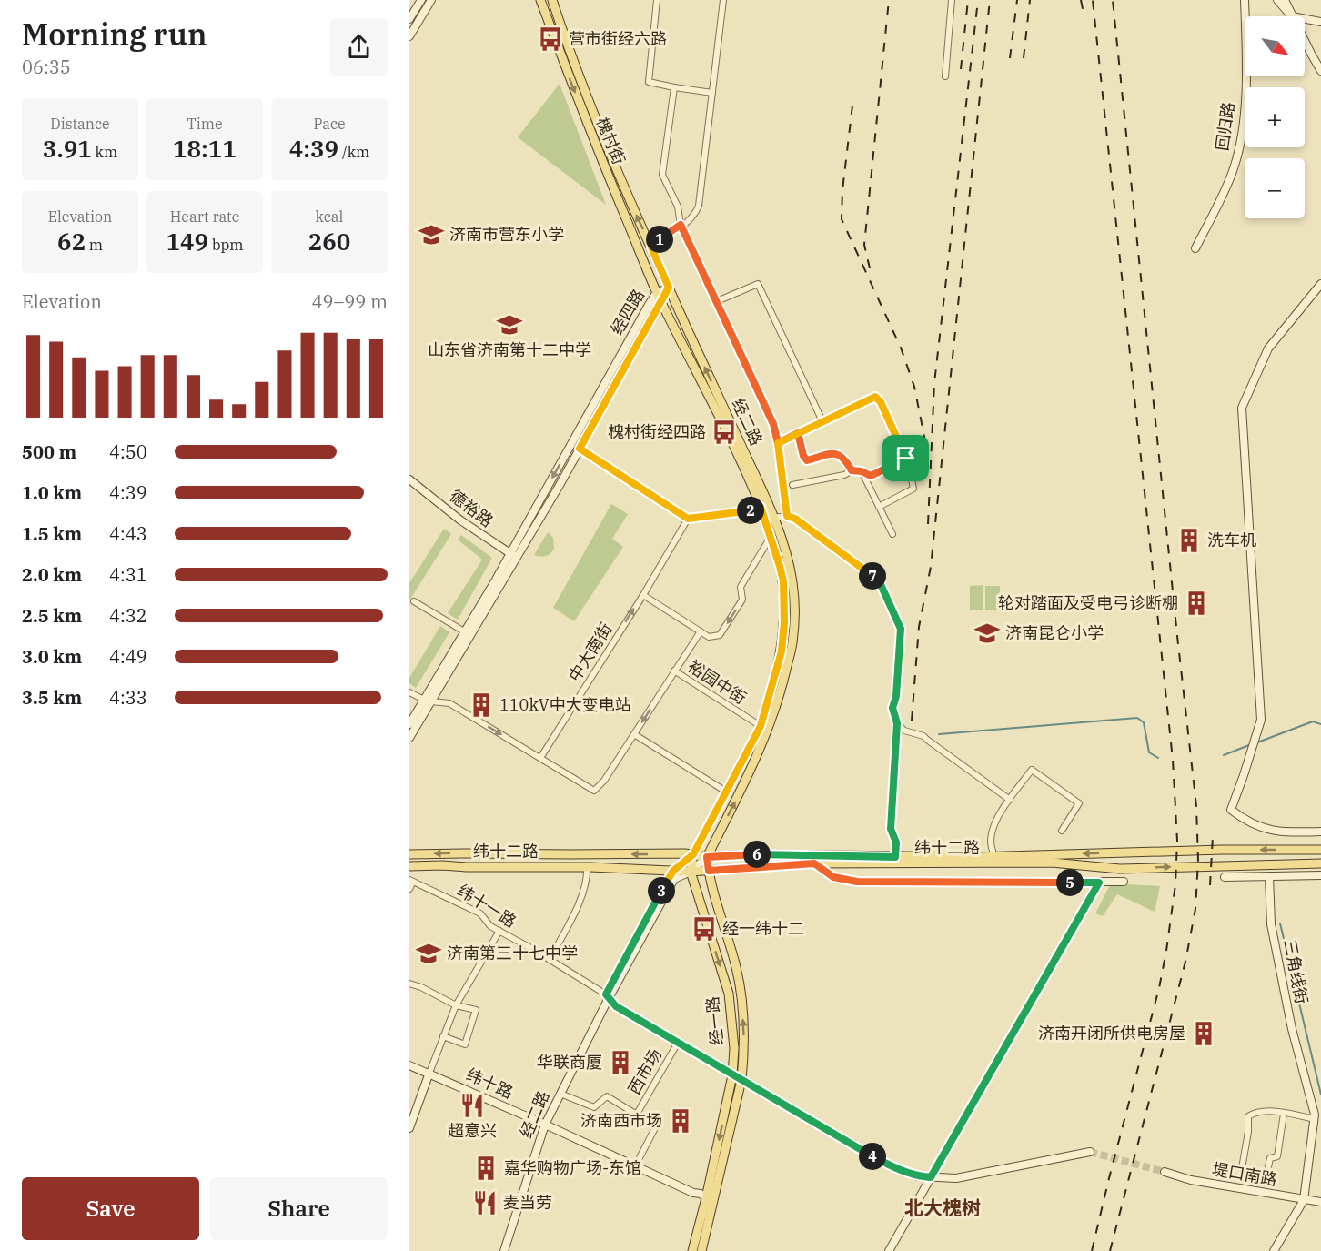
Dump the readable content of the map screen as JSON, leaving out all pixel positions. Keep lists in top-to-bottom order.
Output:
{
  "streets": {
    "main road": [
      "槐村街",
      "经二路",
      "纬十二路",
      "经一路"
    ],
    "street": [
      "回归路",
      "经四路",
      "德裕路",
      "中大南街",
      "裕园中街",
      "纬十一路",
      "三角线街",
      "西市场",
      "纬十路",
      "堤口南路"
    ]
  },
  "crossings": [
    ["槐村街", "经四路"],
    ["槐村街", "经二路"],
    ["经四路", "经二路"],
    ["经四路", "德裕路"],
    ["经二路", "裕园中街"],
    ["经二路", "纬十二路"],
    ["经二路", "纬十一路"],
    ["经二路", "经一路"],
    ["经二路", "西市场"],
    ["经二路", "纬十路"],
    ["纬十二路", "经一路"],
    ["纬十一路", "经一路"],
    ["纬十一路", "西市场"],
    ["三角线街", "堤口南路"],
    ["经一路", "纬十路"],
    ["西市场", "纬十路"]
  ],
  "one_way": ["中大南街"],
  "districts": ["北大槐树"],
  "places": {
    "bus stop": ["营市街经六路", "槐村街经四路", "经一纬十二"],
    "school or university": [
      "济南市营东小学",
      "山东省济南第十二中学",
      "济南昆仑小学",
      "济南第三十七中学"
    ],
    "building": [
      "洗车机",
      "轮对踏面及受电弓诊断棚",
      "110kV中大变电站",
      "济南开闭所供电房屋",
      "华联商厦",
      "济南西市场",
      "嘉华购物广场-东馆"
    ],
    "restaurant": ["超意兴", "麦当劳"]
  },
  "north": "bottom right",
  "page": {
    "heading": ["Morning run", "06:35"],
    "map_buttons": ["+", "−"],
    "stats": [
      ["Distance", "3.91 km"],
      ["Time", "18:11"],
      ["Pace", "4:39 /km"],
      ["Elevation", "62 m"],
      ["Heart rate", "149 bpm"],
      ["kcal", "260"]
    ],
    "pins": [
      "1",
      "2",
      "7",
      "6",
      "5",
      "3",
      "4"
    ],
    "chart": ["Elevation", "49–99 m"],
    "list": [
      {
        "name": "500 m",
        "note": "4:50"
      },
      {
        "name": "1.0 km",
        "note": "4:39"
      },
      {
        "name": "1.5 km",
        "note": "4:43"
      },
      {
        "name": "2.0 km",
        "note": "4:31"
      },
      {
        "name": "2.5 km",
        "note": "4:32"
      },
      {
        "name": "3.0 km",
        "note": "4:49"
      },
      {
        "name": "3.5 km",
        "note": "4:33"
      }
    ],
    "buttons": ["Save", "Share"]
  }
}
